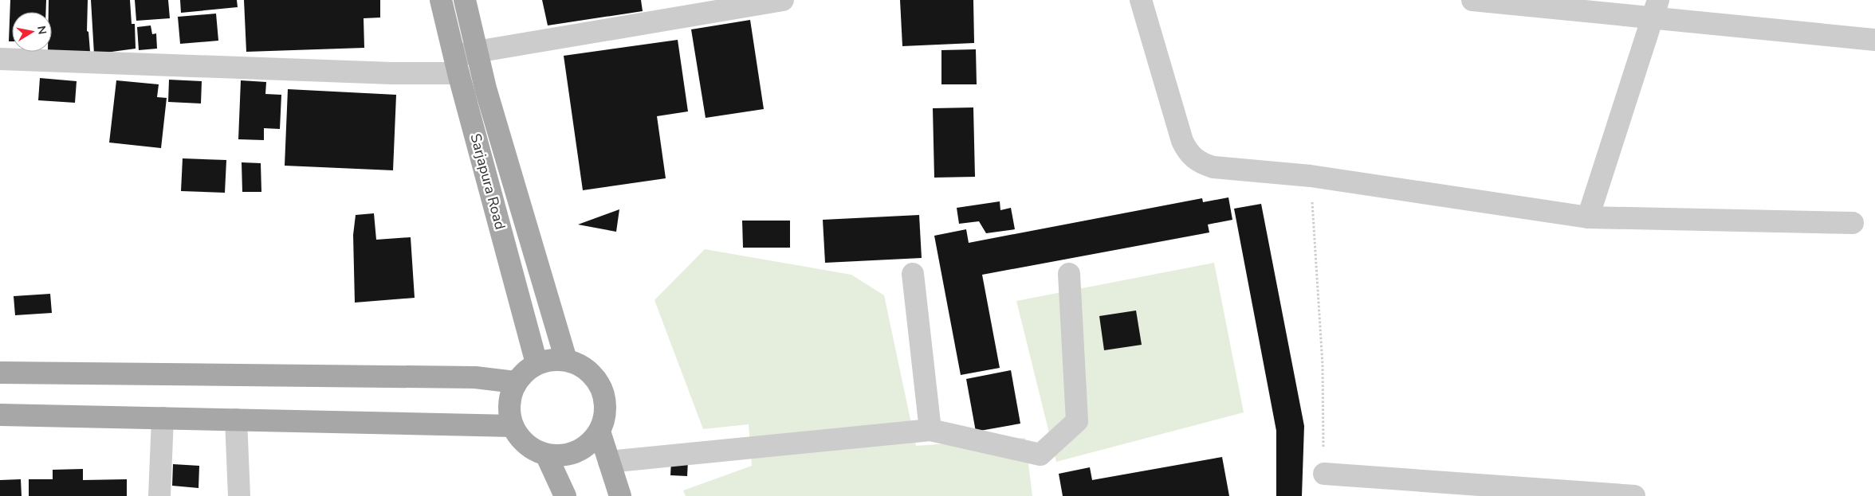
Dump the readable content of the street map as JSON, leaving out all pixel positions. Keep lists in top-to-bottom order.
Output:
{
  "streets": {
    "main road": ["Sarjapura Road"]
  },
  "north": "right"
}
